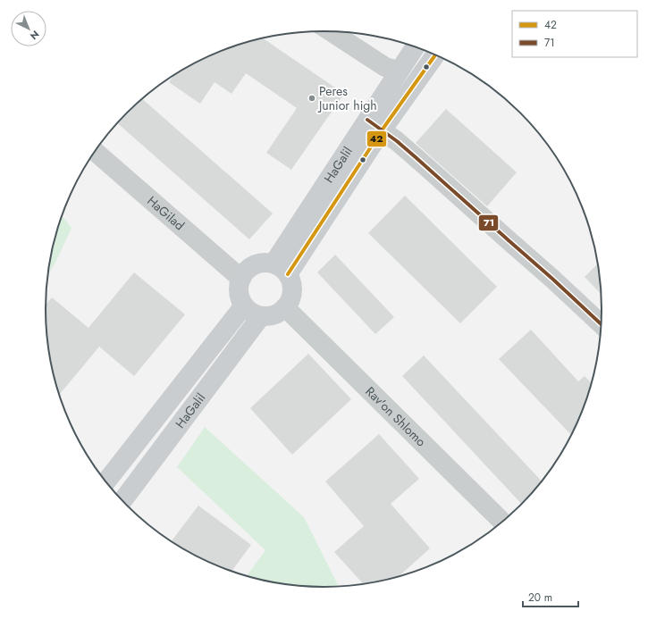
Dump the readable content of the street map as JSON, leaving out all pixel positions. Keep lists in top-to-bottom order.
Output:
{
  "streets": {
    "street": ["HaGalil", "HaGilad", "Rav'on Shlomo"]
  },
  "crossings": [
    ["HaGalil", "HaGilad"],
    ["HaGalil", "Rav'on Shlomo"],
    ["HaGilad", "Rav'on Shlomo"]
  ],
  "places": ["Peres Junior high"],
  "lines": ["transit line 42", "transit line 71"],
  "legend": ["42", "71"],
  "scale_bar": "20 m",
  "north": "bottom right"
}
